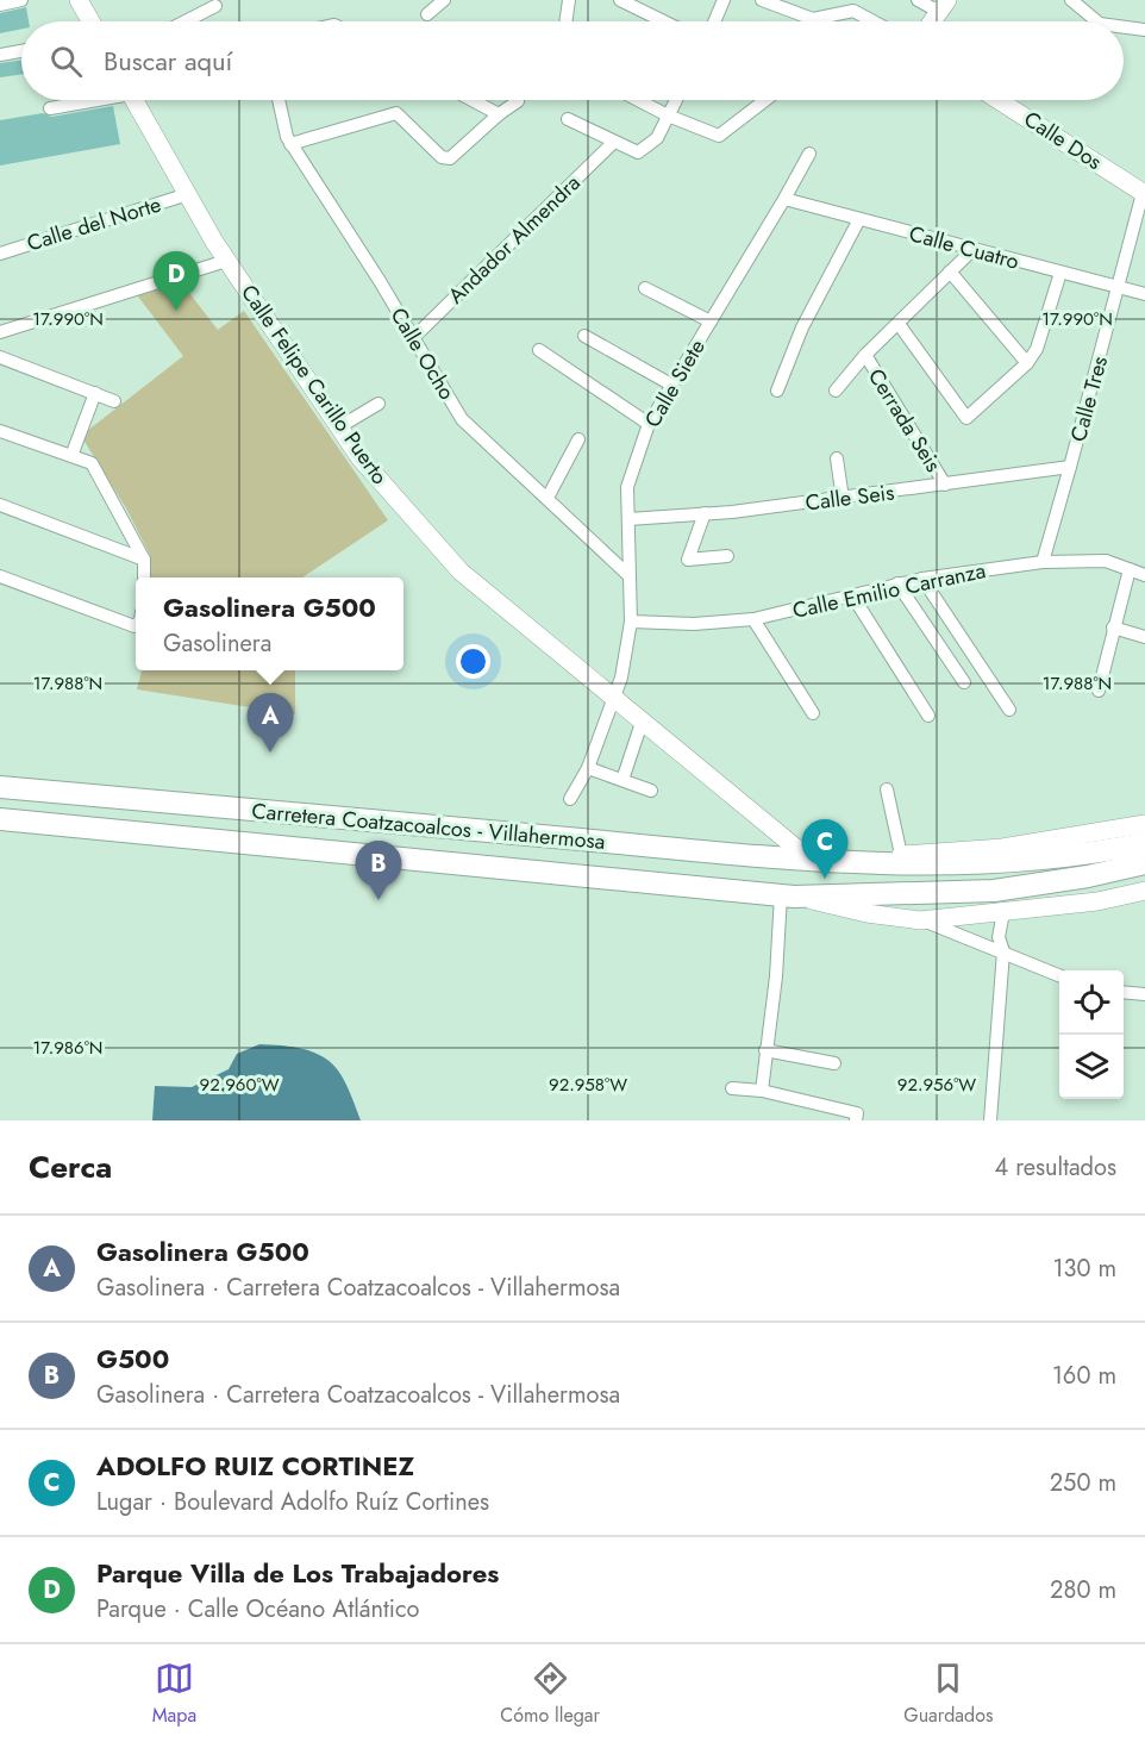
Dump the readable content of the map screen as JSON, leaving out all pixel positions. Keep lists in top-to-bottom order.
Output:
{
  "streets": {
    "highway": ["Carretera Coatzacoalcos - Villahermosa"],
    "street": [
      "Calle Dos",
      "Calle del Norte",
      "Andador Almendra",
      "Calle Cuatro",
      "Calle Ocho",
      "Calle Siete",
      "Calle Felipe Carillo Puerto",
      "Calle Tres",
      "Cerrada Seis",
      "Calle Seis",
      "Calle Emilio Carranza"
    ]
  },
  "crossings": [
    ["Calle Dos", "Calle Tres"],
    ["Calle del Norte", "Calle Felipe Carillo Puerto"],
    ["Andador Almendra", "Calle Ocho"],
    ["Calle Cuatro", "Calle Siete"],
    ["Calle Cuatro", "Calle Tres"],
    ["Calle Ocho", "Calle Siete"],
    ["Calle Siete", "Calle Felipe Carillo Puerto"],
    ["Calle Siete", "Calle Seis"],
    ["Calle Siete", "Calle Emilio Carranza"],
    ["Calle Felipe Carillo Puerto", "Carretera Coatzacoalcos - Villahermosa"],
    ["Calle Tres", "Calle Seis"],
    ["Calle Tres", "Calle Emilio Carranza"],
    ["Cerrada Seis", "Calle Seis"]
  ],
  "page": {
    "search": "Buscar aquí",
    "pins": [
      "D",
      "A",
      "C",
      "B"
    ],
    "popup": ["Gasolinera G500", "Gasolinera"],
    "heading": ["Cerca", "4 resultados"],
    "list": [
      {
        "mark": "A",
        "name": "Gasolinera G500",
        "note": "Gasolinera · Carretera Coatzacoalcos - Villahermosa",
        "value": "130 m"
      },
      {
        "mark": "B",
        "name": "G500",
        "note": "Gasolinera · Carretera Coatzacoalcos - Villahermosa",
        "value": "160 m"
      },
      {
        "mark": "C",
        "name": "ADOLFO RUIZ CORTINEZ",
        "note": "Lugar · Boulevard Adolfo Ruíz Cortines",
        "value": "250 m"
      },
      {
        "mark": "D",
        "name": "Parque Villa de Los Trabajadores",
        "note": "Parque · Calle Océano Atlántico",
        "value": "280 m"
      }
    ],
    "nav": ["Mapa", "Cómo llegar", "Guardados"]
  },
  "coordinates": [
    "17.990°N",
    "17.988°N",
    "17.986°N",
    "92.960°W",
    "92.958°W",
    "92.956°W"
  ]
}
